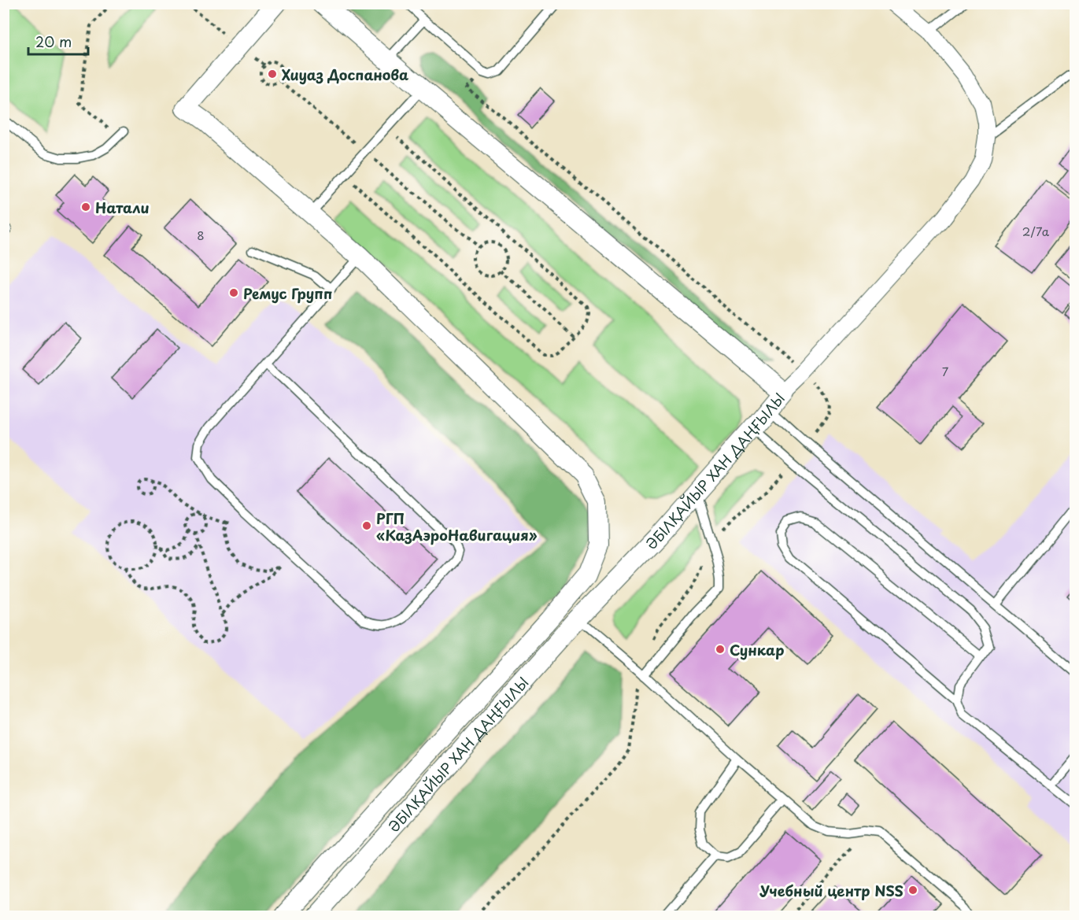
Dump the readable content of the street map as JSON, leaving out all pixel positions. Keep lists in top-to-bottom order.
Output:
{
  "streets": {
    "street": ["ӘБІЛҚАЙЫР ХАН ДАҢҒЫЛЫ"]
  },
  "places": [
    "Хиуаз Доспанова",
    "Натали",
    "Ремус Групп",
    "РГП «КазАэроНавигация»",
    "Сункар",
    "Учебный центр NSS"
  ],
  "house_numbers": ["2/7а", "8", "7"],
  "scale_bar": "20 m"
}
